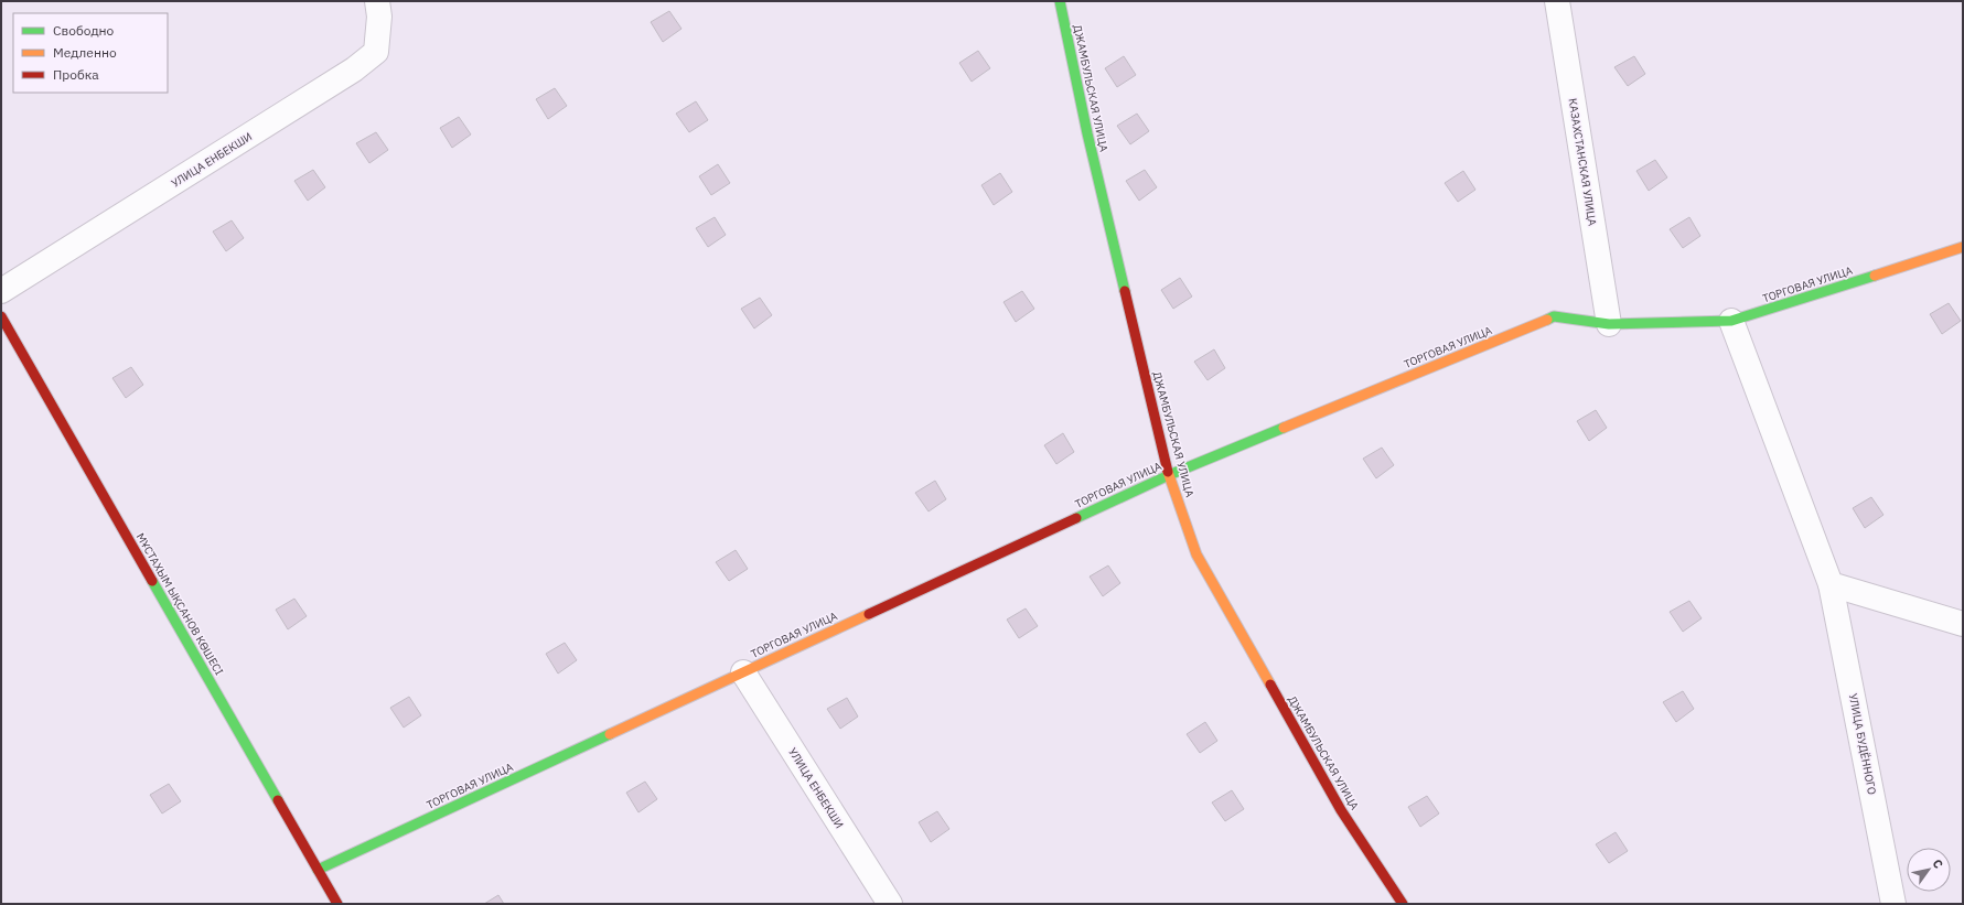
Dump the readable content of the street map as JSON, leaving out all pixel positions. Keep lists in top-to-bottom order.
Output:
{
  "streets": {
    "street": [
      "ДЖАМБУЛЬСКАЯ УЛИЦА",
      "УЛИЦА ЕНБЕКШИ",
      "КАЗАХСТАНСКАЯ УЛИЦА",
      "ТОРГОВАЯ УЛИЦА",
      "МҰСТАХЫМ ЫҚСАНОВ КӨШЕСІ",
      "УЛИЦА БУДЁННОГО"
    ]
  },
  "crossings": [
    ["ДЖАМБУЛЬСКАЯ УЛИЦА", "ТОРГОВАЯ УЛИЦА"],
    ["УЛИЦА ЕНБЕКШИ", "ТОРГОВАЯ УЛИЦА"],
    ["КАЗАХСТАНСКАЯ УЛИЦА", "ТОРГОВАЯ УЛИЦА"],
    ["ТОРГОВАЯ УЛИЦА", "МҰСТАХЫМ ЫҚСАНОВ КӨШЕСІ"],
    ["ТОРГОВАЯ УЛИЦА", "УЛИЦА БУДЁННОГО"]
  ],
  "legend": ["Свободно", "Медленно", "Пробка"],
  "north": "top right"
}
